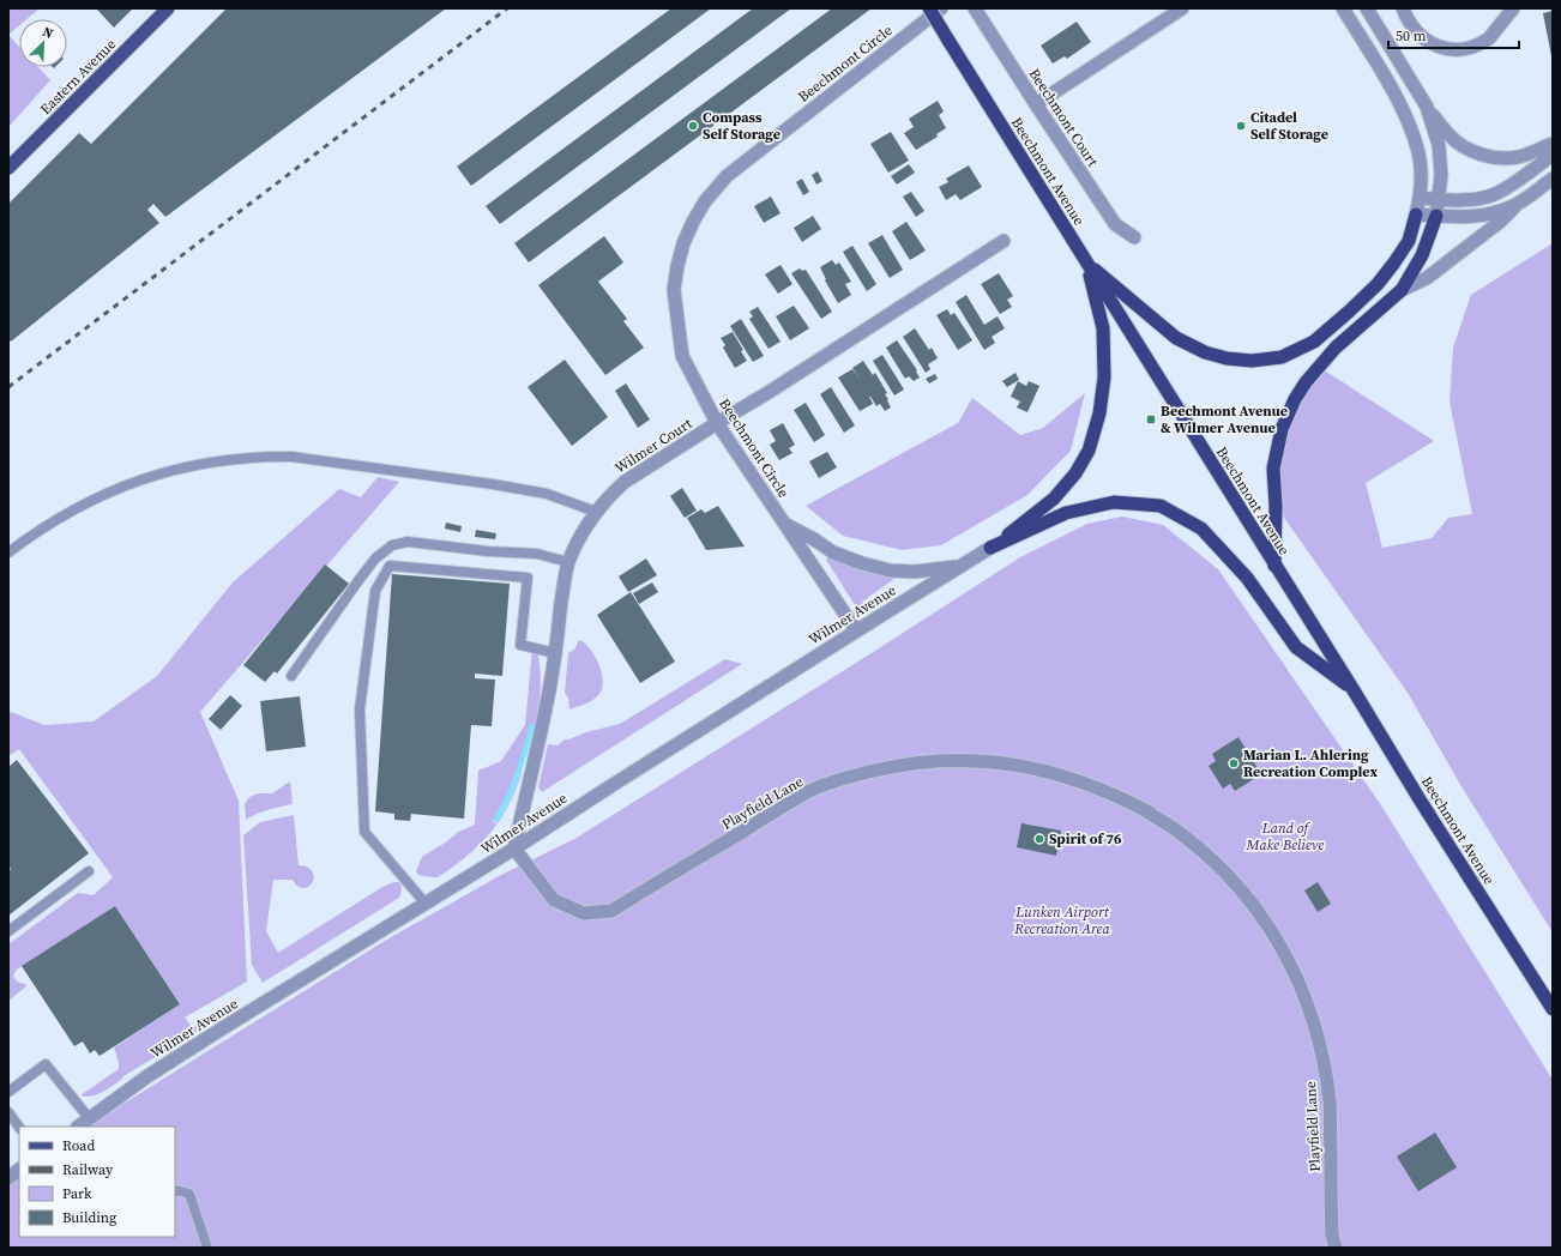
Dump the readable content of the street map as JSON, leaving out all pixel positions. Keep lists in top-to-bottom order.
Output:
{
  "streets": {
    "highway": ["Beechmont Avenue"],
    "main road": ["Eastern Avenue"],
    "street": [
      "Beechmont Circle",
      "Beechmont Court",
      "Wilmer Court",
      "Wilmer Avenue",
      "Playfield Lane"
    ]
  },
  "crossings": [
    ["Beechmont Circle", "Wilmer Court"],
    ["Beechmont Circle", "Wilmer Avenue"],
    ["Wilmer Court", "Wilmer Avenue"],
    ["Wilmer Court", "Playfield Lane"],
    ["Wilmer Avenue", "Playfield Lane"]
  ],
  "parks": ["Land of Make Believe", "Lunken Airport Recreation Area"],
  "places": {
    "other": [
      "Compass Self Storage",
      "Citadel Self Storage",
      "Marian L. Ahlering Recreation Complex",
      "Spirit of 76"
    ],
    "transit": ["Beechmont Avenue & Wilmer Avenue"]
  },
  "legend": [
    "Road",
    "Railway",
    "Park",
    "Building"
  ],
  "scale_bar": "50 m",
  "north": "top right"
}
